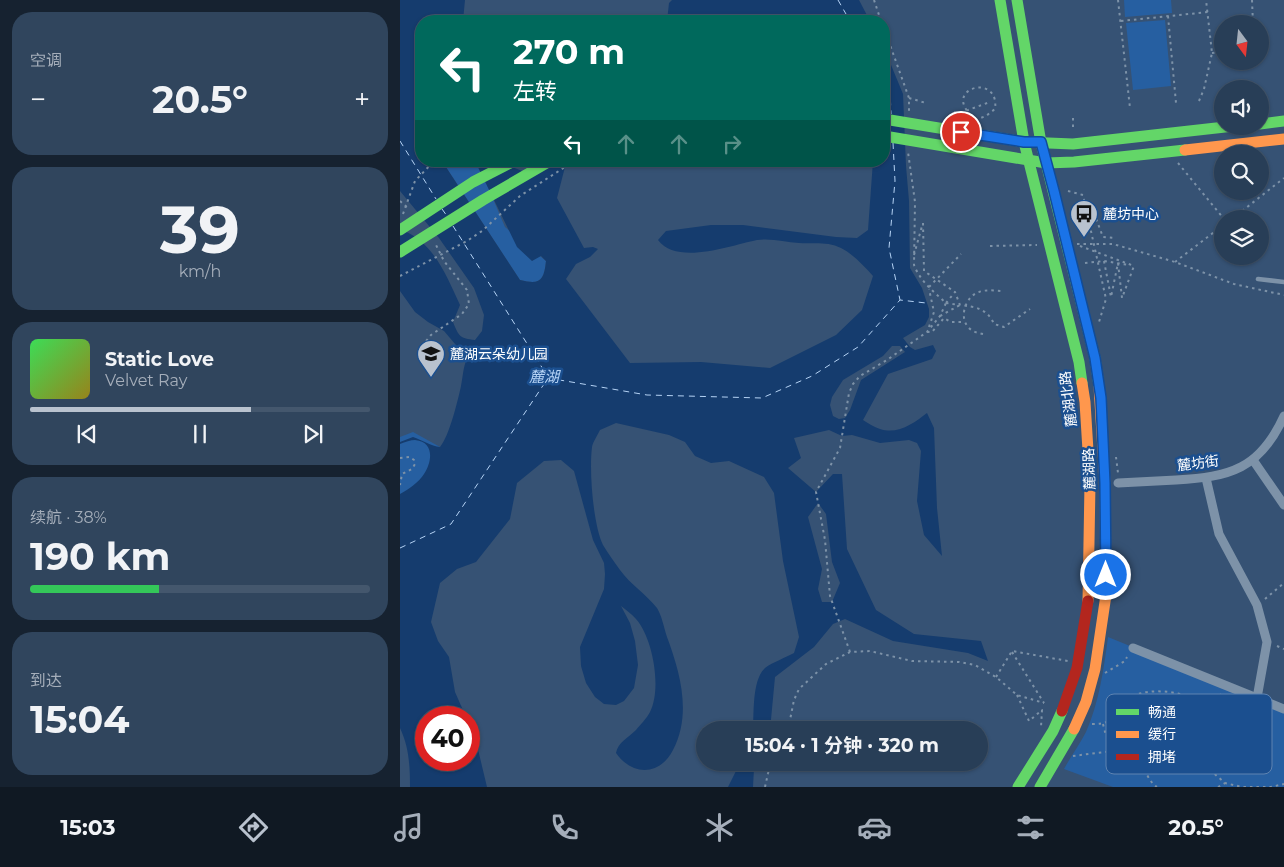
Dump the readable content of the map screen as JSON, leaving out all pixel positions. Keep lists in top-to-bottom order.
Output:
{
  "streets": {
    "street": ["麓湖北路", "麓坊街", "麓湖路"]
  },
  "water": ["麓湖"],
  "places": {
    "bus stop": ["麓坊中心"],
    "school or university": ["麓湖云朵幼儿园"]
  },
  "legend": ["畅通", "缓行", "拥堵"],
  "north": "bottom",
  "page": {
    "tile": [
      "空调",
      ["39", "km/h"],
      ["续航 · 38%", "190 km"],
      ["到达", "15:04"]
    ],
    "turn": ["270 m", "左转"],
    "heat": ["−", "20.5°", "+"],
    "song": ["Static Love", "Velvet Ray"],
    "limit": "40",
    "trip": "15:04 · 1 分钟 · 320 m",
    "tabs": ["15:03", "20.5°"]
  }
}
